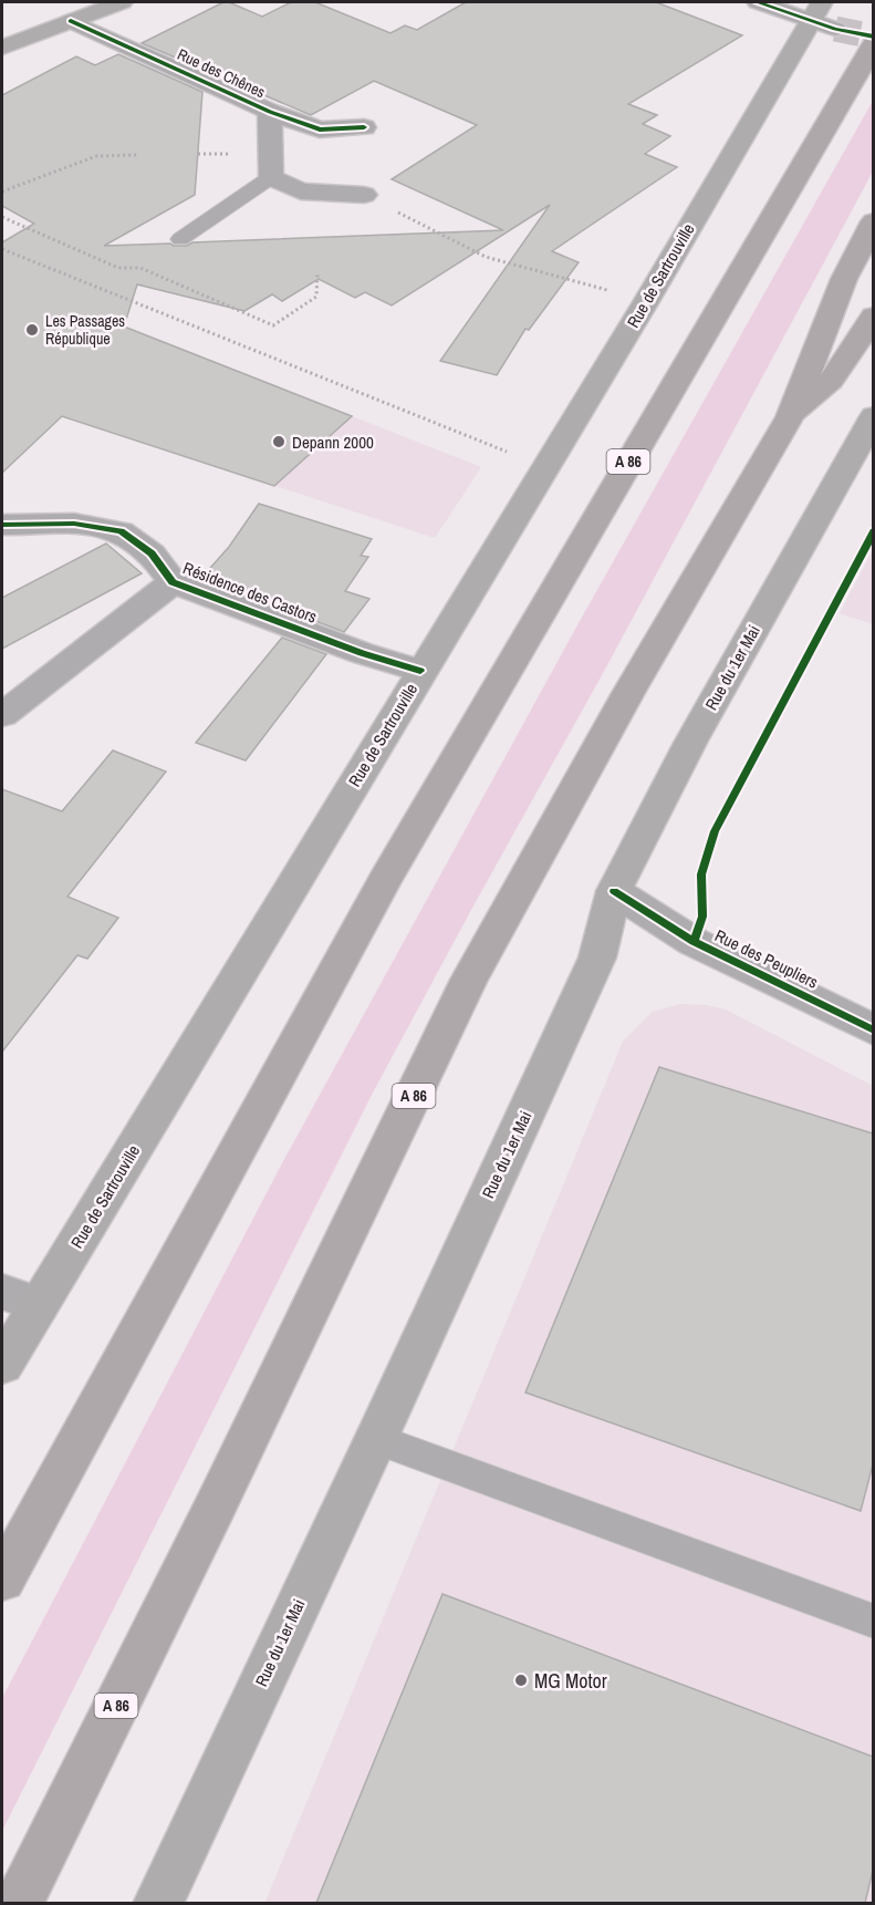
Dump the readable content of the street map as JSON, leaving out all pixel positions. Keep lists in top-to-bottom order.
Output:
{
  "streets": {
    "highway": ["A 86"],
    "main road": ["Rue de Sartrouville", "Rue du 1er Mai"],
    "street": ["Rue des Chênes", "Résidence des Castors", "Rue des Peupliers"]
  },
  "crossings": [
    ["Rue de Sartrouville", "Résidence des Castors"],
    ["Rue du 1er Mai", "Rue des Peupliers"]
  ],
  "places": ["Les Passages République", "Depann 2000", "MG Motor"]
}
